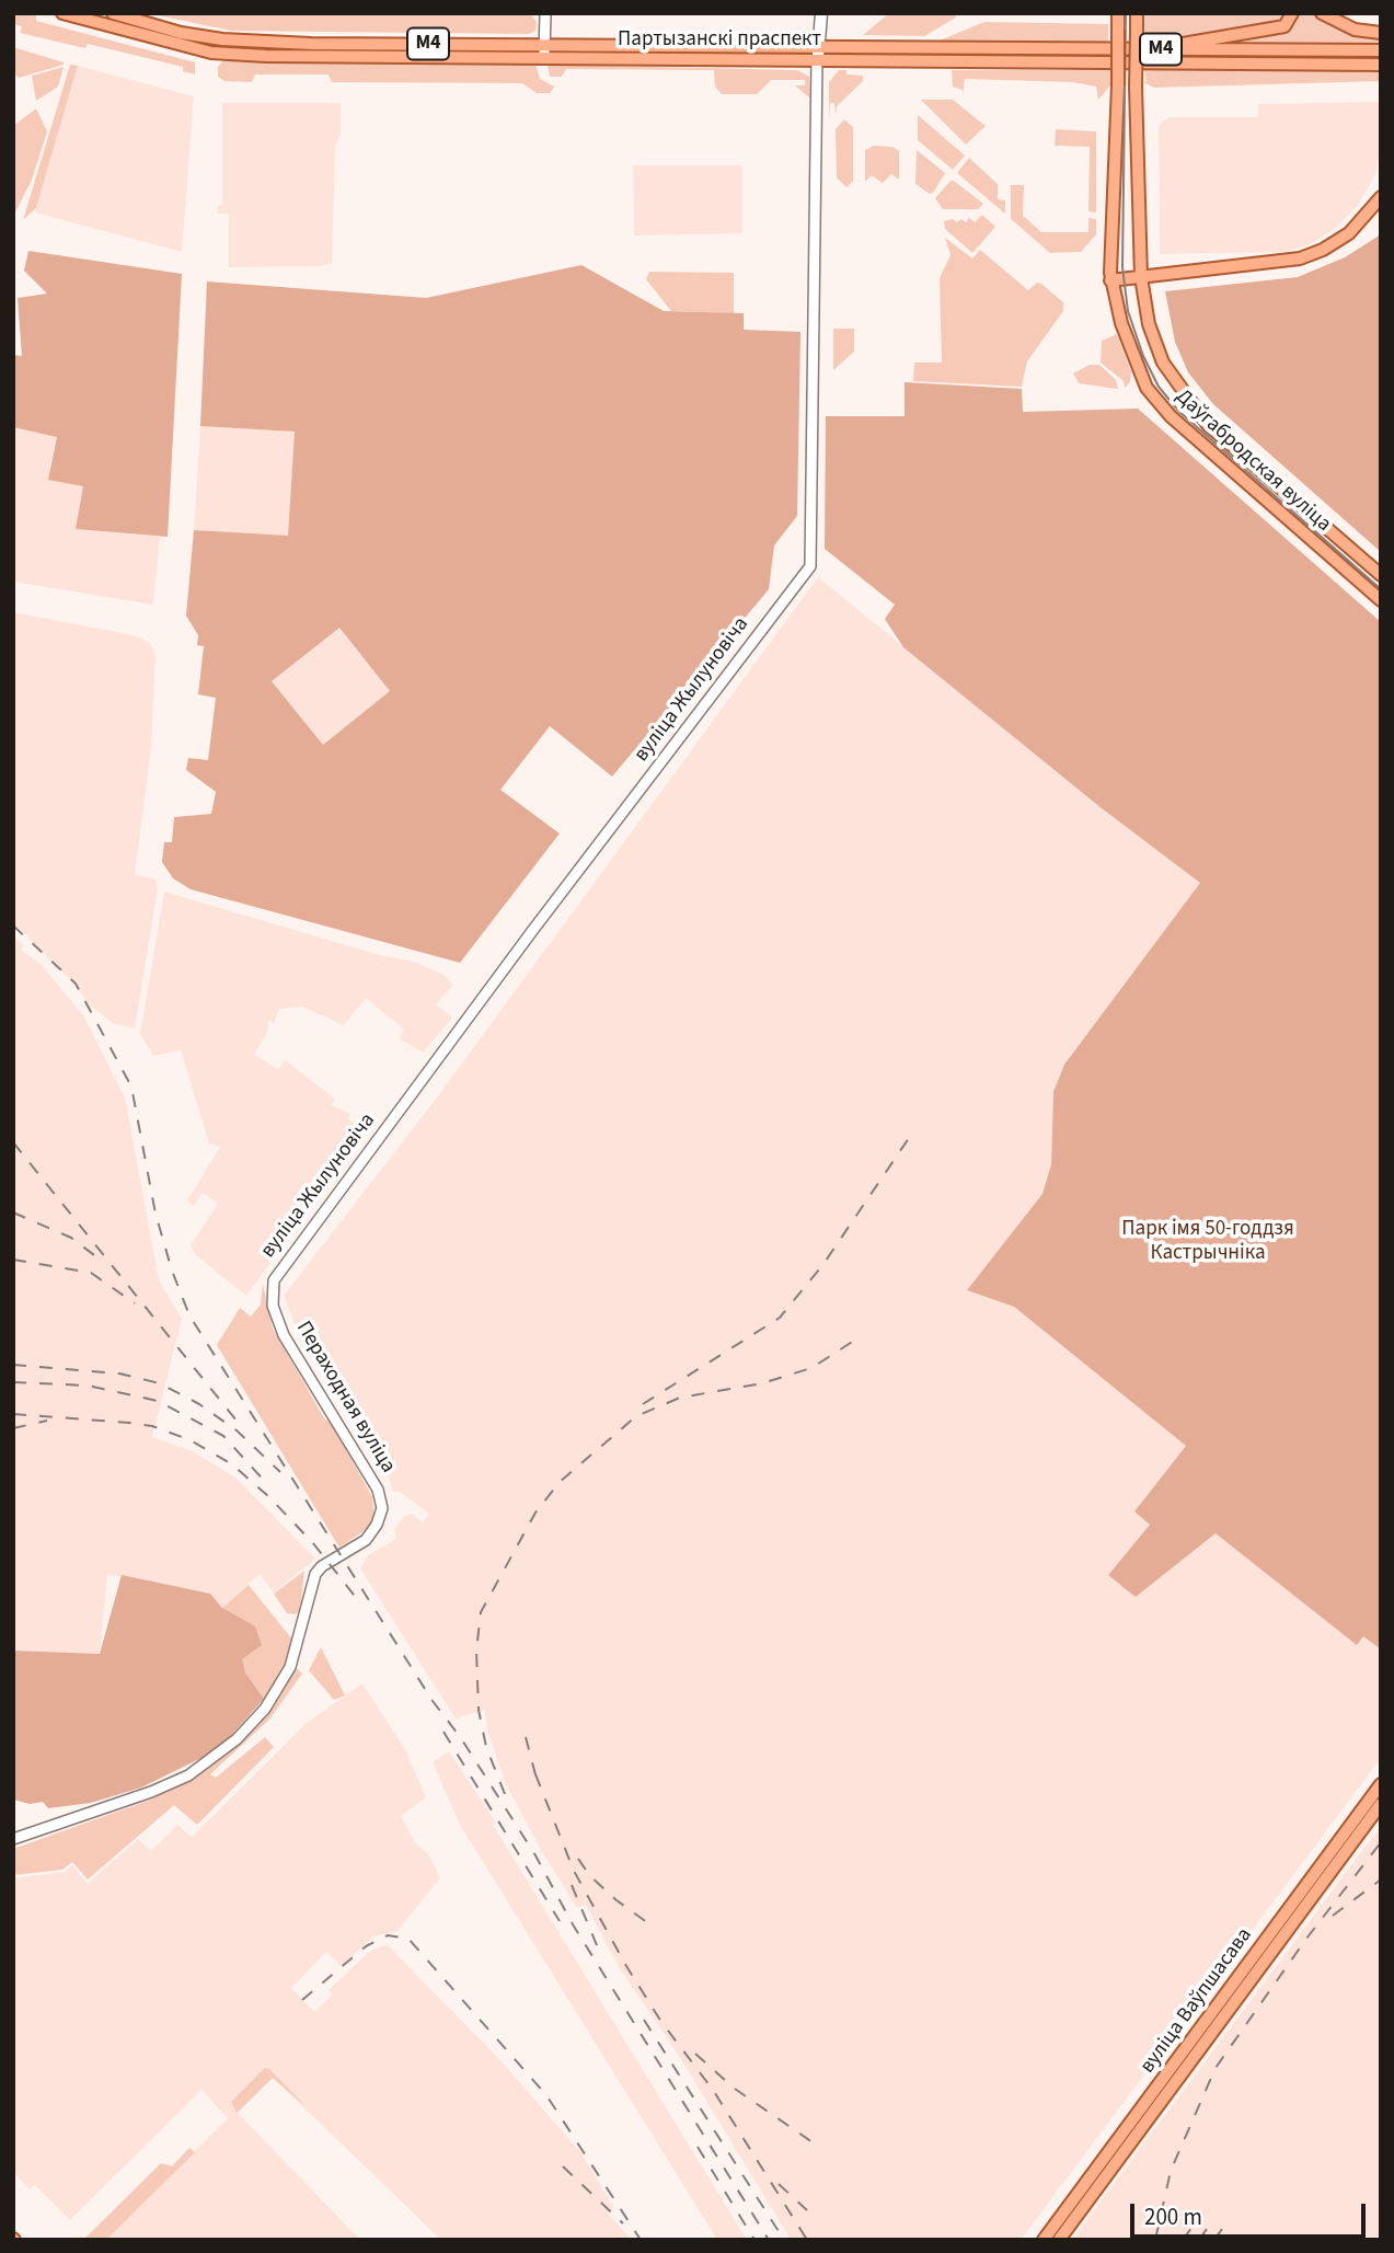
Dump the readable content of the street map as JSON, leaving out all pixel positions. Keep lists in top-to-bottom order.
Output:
{
  "streets": {
    "main road": [
      "Партызанскі праспект",
      "М4",
      "Даўгабродская вуліца",
      "вуліца Жылуновіча",
      "вуліца Ваўпшасава"
    ],
    "street": ["Пераходная вуліца"]
  },
  "crossings": [
    ["Партызанскі праспект", "вуліца Жылуновіча"],
    ["вуліца Жылуновіча", "Пераходная вуліца"]
  ],
  "parks": ["Парк імя 50-годдзя Кастрычніка"],
  "scale_bar": "200 m"
}
